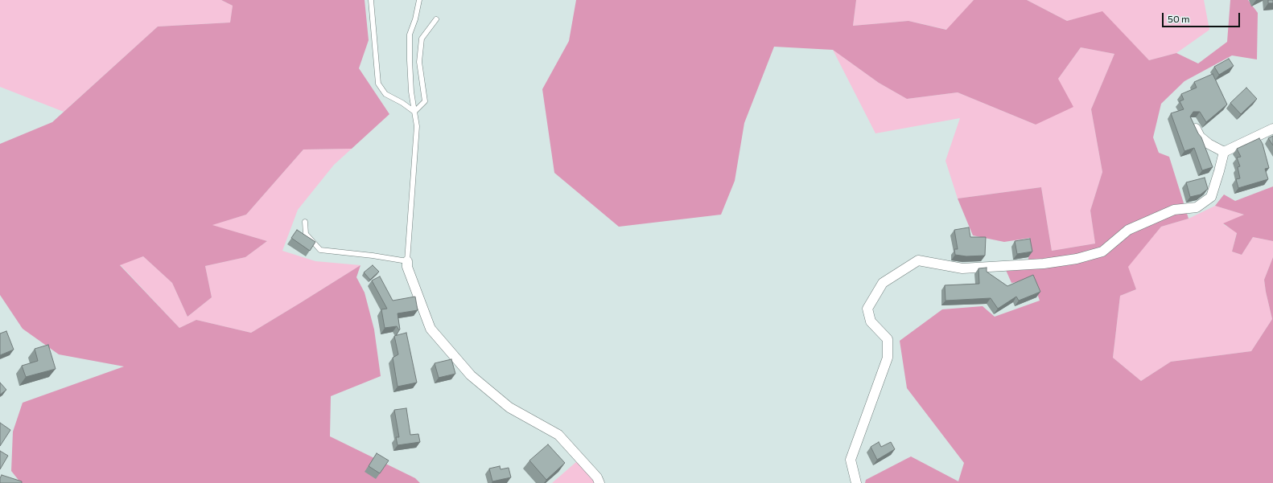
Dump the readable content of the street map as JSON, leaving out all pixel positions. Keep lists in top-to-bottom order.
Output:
{
  "scale_bar": "50 m"
}
